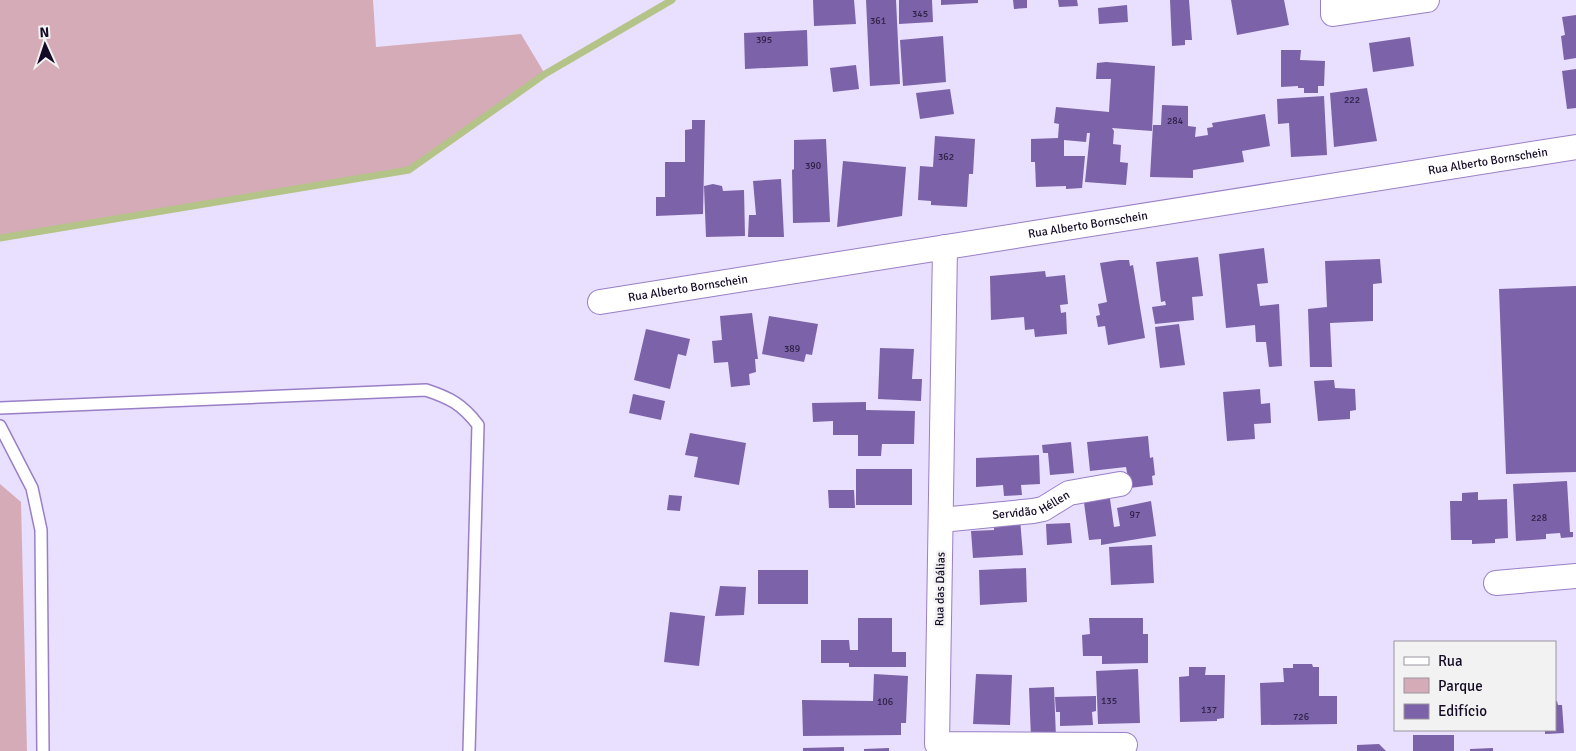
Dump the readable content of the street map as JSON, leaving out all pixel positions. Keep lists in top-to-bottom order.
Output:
{
  "streets": {
    "street": ["Rua Alberto Bornschein", "Servidão Héllen", "Rua das Dálias"]
  },
  "crossings": [
    ["Rua Alberto Bornschein", "Rua das Dálias"],
    ["Servidão Héllen", "Rua das Dálias"]
  ],
  "house_numbers": [
    "345",
    "361",
    "395",
    "222",
    "284",
    "362",
    "390",
    "389",
    "97",
    "228",
    "135",
    "106",
    "137",
    "726"
  ],
  "legend": ["Rua", "Parque", "Edifício"],
  "north": "top"
}
